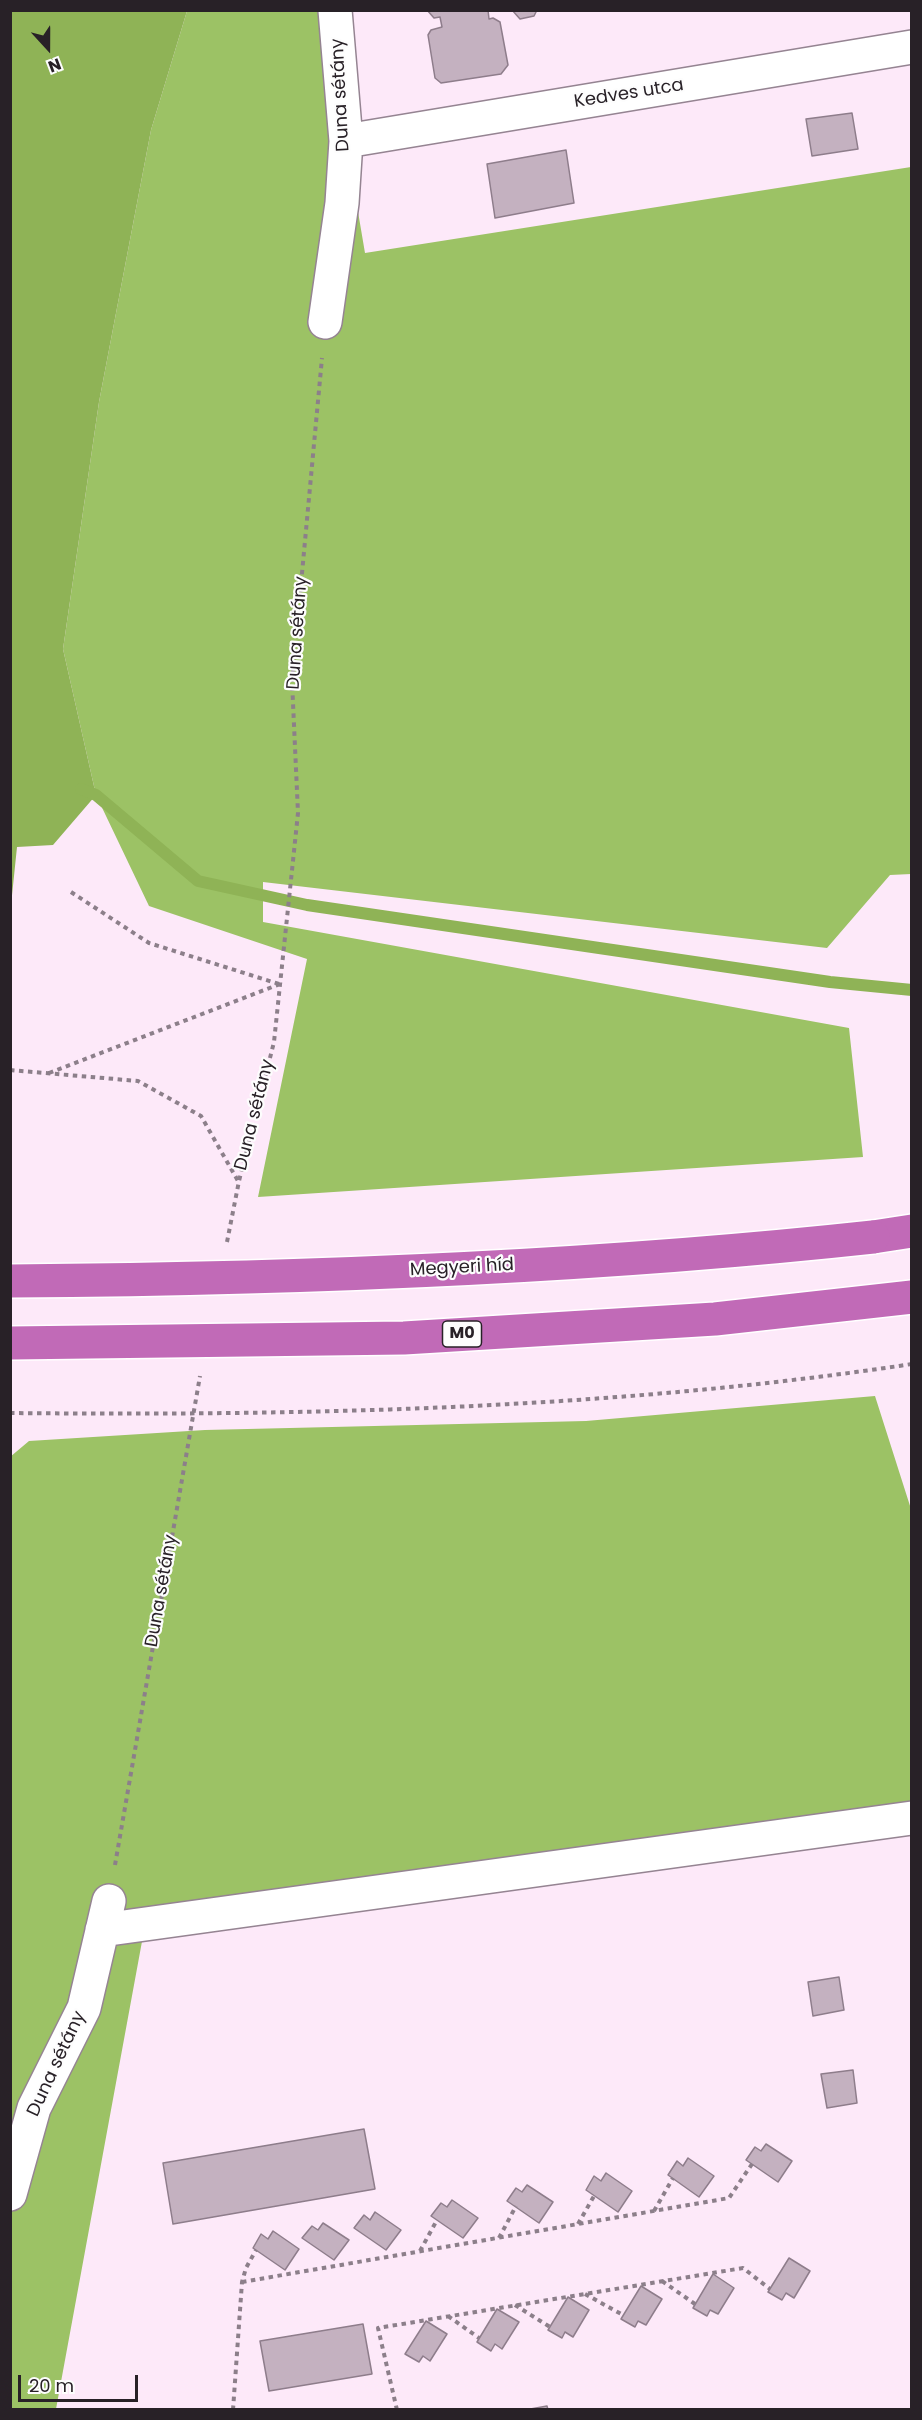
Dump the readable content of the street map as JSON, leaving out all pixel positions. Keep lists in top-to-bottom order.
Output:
{
  "streets": {
    "highway": ["Megyeri híd", "M0"],
    "street": ["Kedves utca", "Duna sétány"]
  },
  "crossings": [
    ["Kedves utca", "Duna sétány"]
  ],
  "scale_bar": "20 m",
  "north": "bottom"
}
